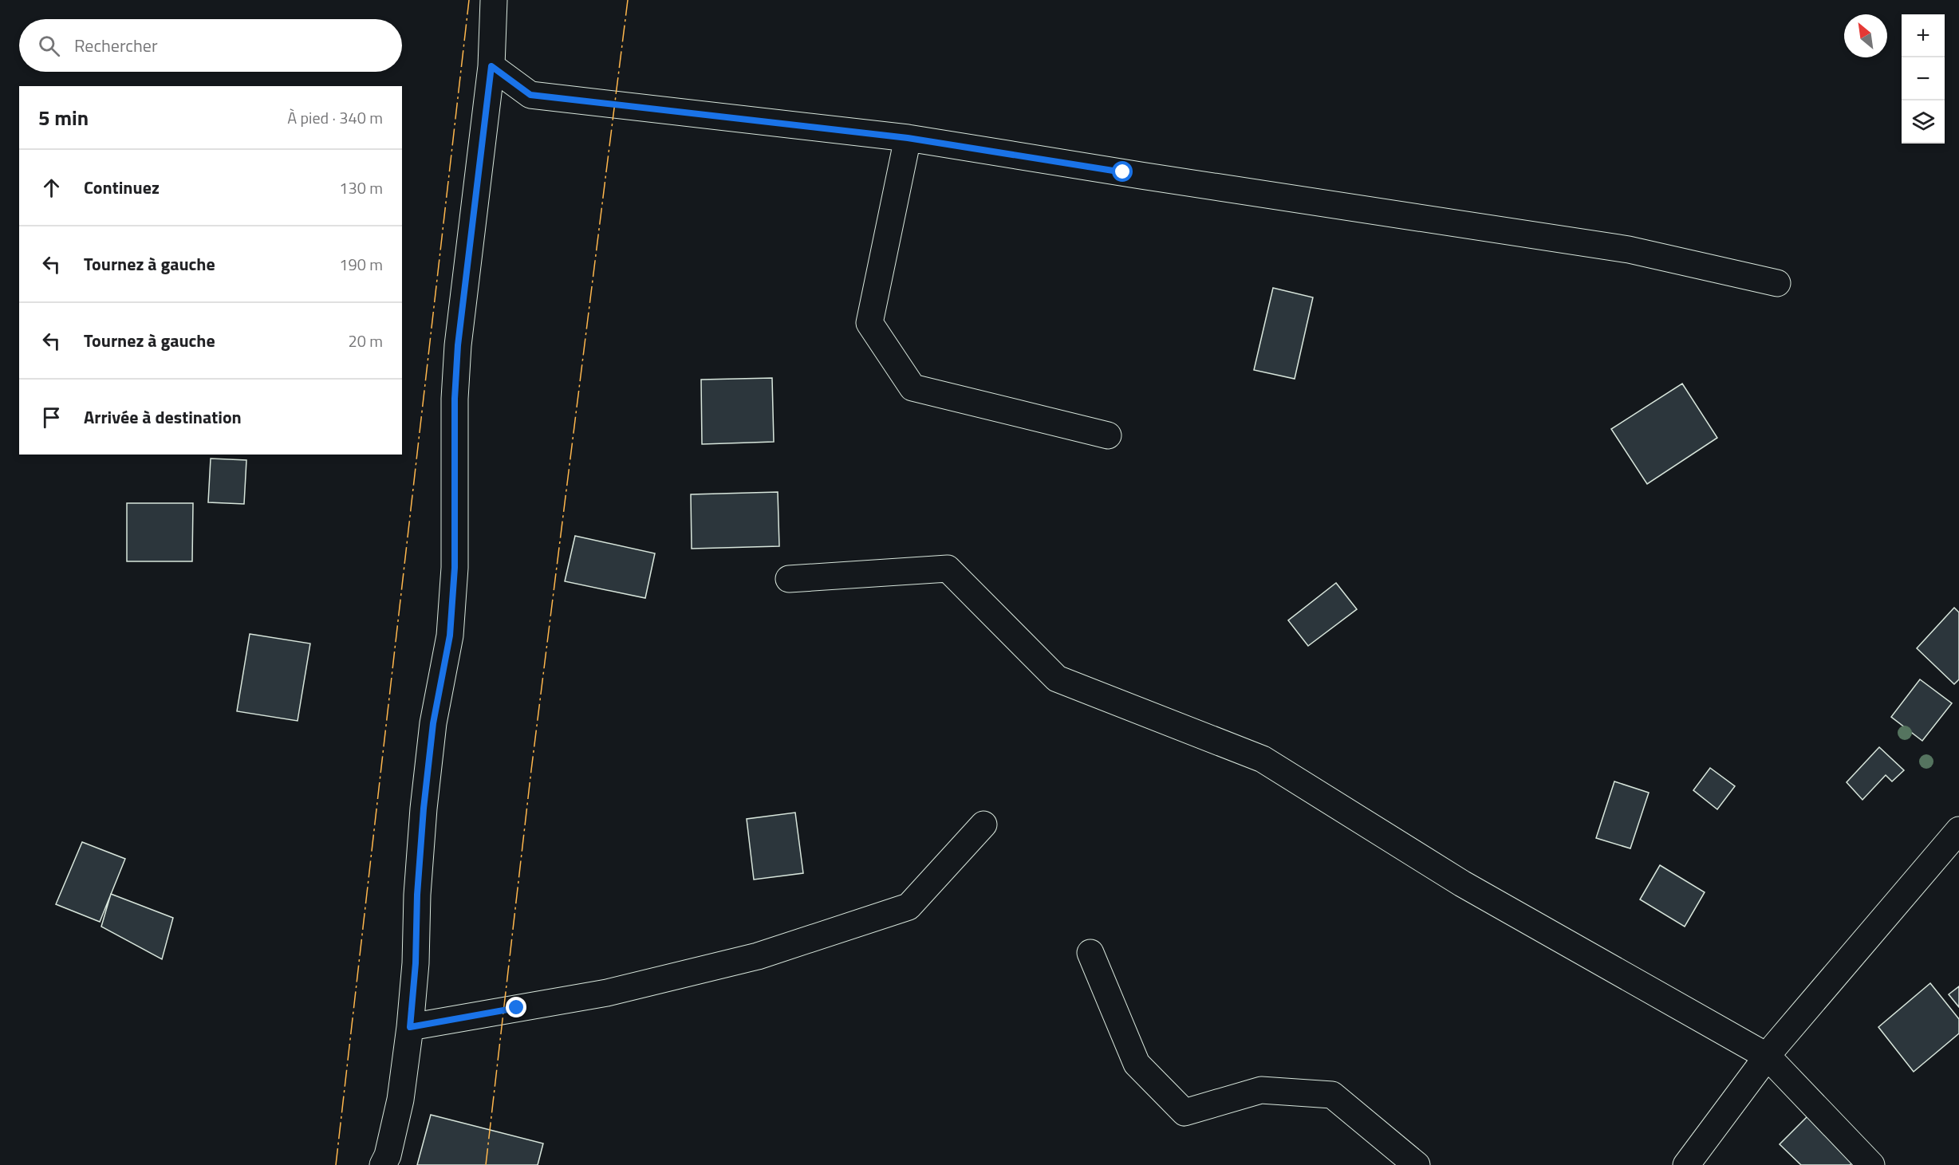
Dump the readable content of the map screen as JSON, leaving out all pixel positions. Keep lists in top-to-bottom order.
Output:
{
  "north": "top left",
  "page": {
    "map_buttons": ["+", "−"],
    "search": "Rechercher",
    "heading": ["5 min", "À pied · 340 m"],
    "list": [
      ["Continuez", "130 m"],
      ["Tournez à gauche", "190 m"],
      ["Tournez à gauche", "20 m"],
      "Arrivée à destination"
    ]
  }
}
